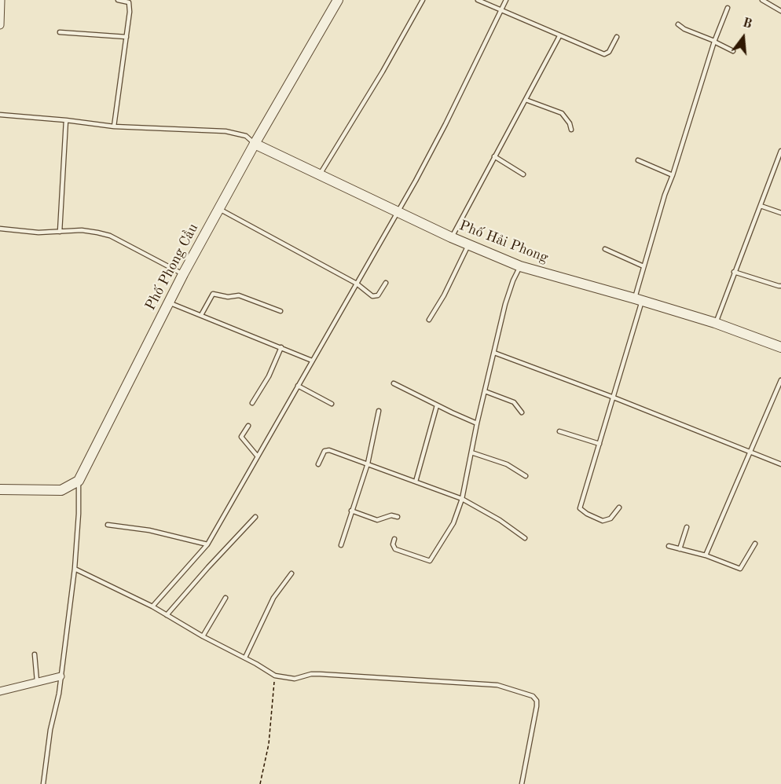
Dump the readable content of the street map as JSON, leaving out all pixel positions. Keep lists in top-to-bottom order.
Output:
{
  "streets": {
    "street": ["Phố Hải Phong", "Phố Phong Cầu"]
  },
  "crossings": [
    ["Phố Hải Phong", "Phố Phong Cầu"]
  ],
  "north": "top"
}
